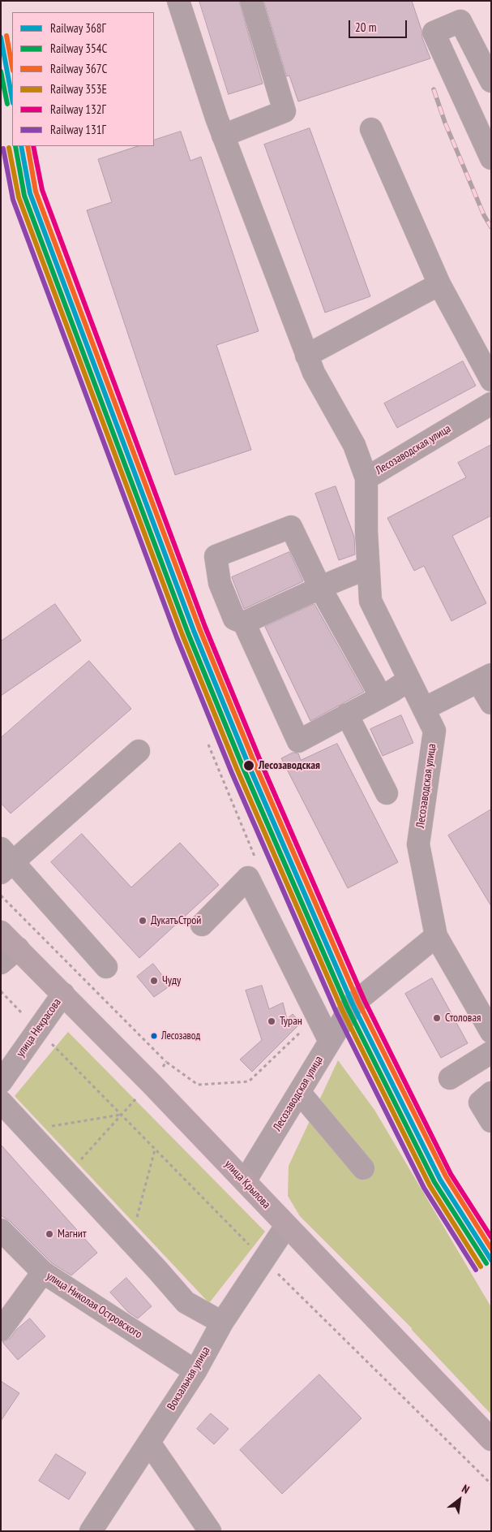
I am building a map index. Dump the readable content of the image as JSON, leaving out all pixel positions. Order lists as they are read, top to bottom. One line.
{"streets":{"main road":["улица Крылова"],"street":["Лесозаводская улица","улица Некрасова","улица Николая Островского","Вокзальная улица"]},"crossings":[["Лесозаводская улица","улица Крылова"],["улица Некрасова","улица Крылова"],["улица Крылова","Вокзальная улица"],["улица Николая Островского","Вокзальная улица"]],"places":["Лесозаводская","ДукатъСтрой","Чуду","Столовая","Туран","Лесозавод","Магнит"],"lines":["rail line 367С","rail line 368Г","rail line 354С","rail line 132Г","rail line 353Е","rail line 131Г"],"legend":["Railway 368Г","Railway 354С","Railway 367С","Railway 353Е","Railway 132Г","Railway 131Г"],"scale_bar":"20 m","north":"top right"}
